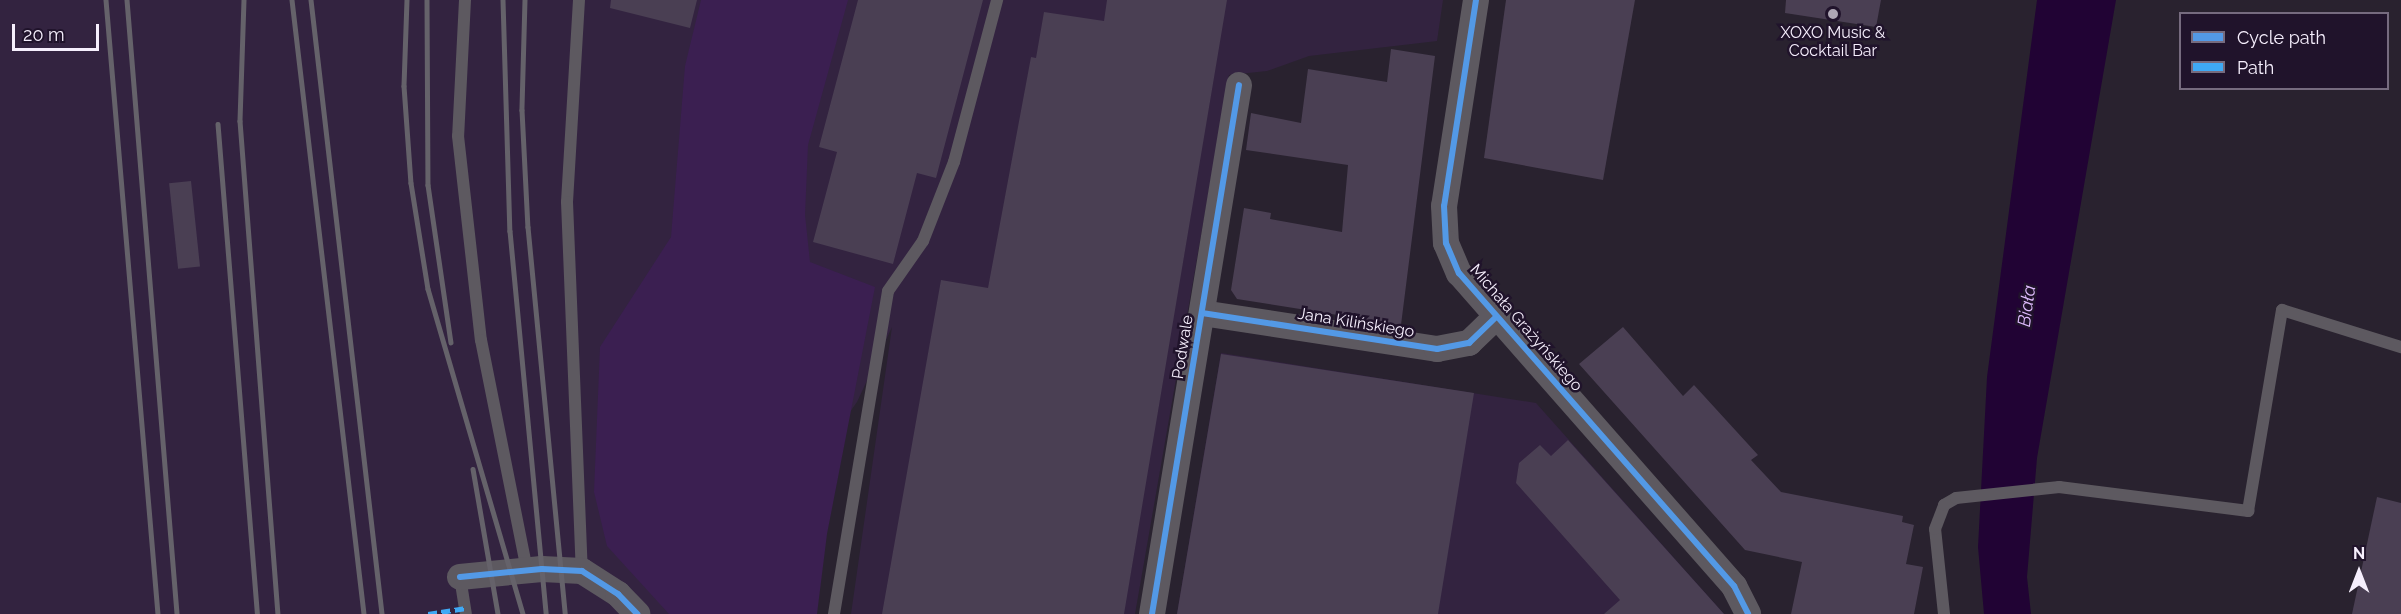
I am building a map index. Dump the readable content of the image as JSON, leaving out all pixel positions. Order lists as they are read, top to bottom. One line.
{"streets":{"street":["Jana Kilińskiego","Michała Grażyńskiego","Podwale"]},"crossings":[["Jana Kilińskiego","Michała Grażyńskiego"],["Jana Kilińskiego","Podwale"]],"water":["Biała"],"places":["XOXO Music & Cocktail Bar"],"legend":["Cycle path","Path"],"scale_bar":"20 m","north":"top"}
